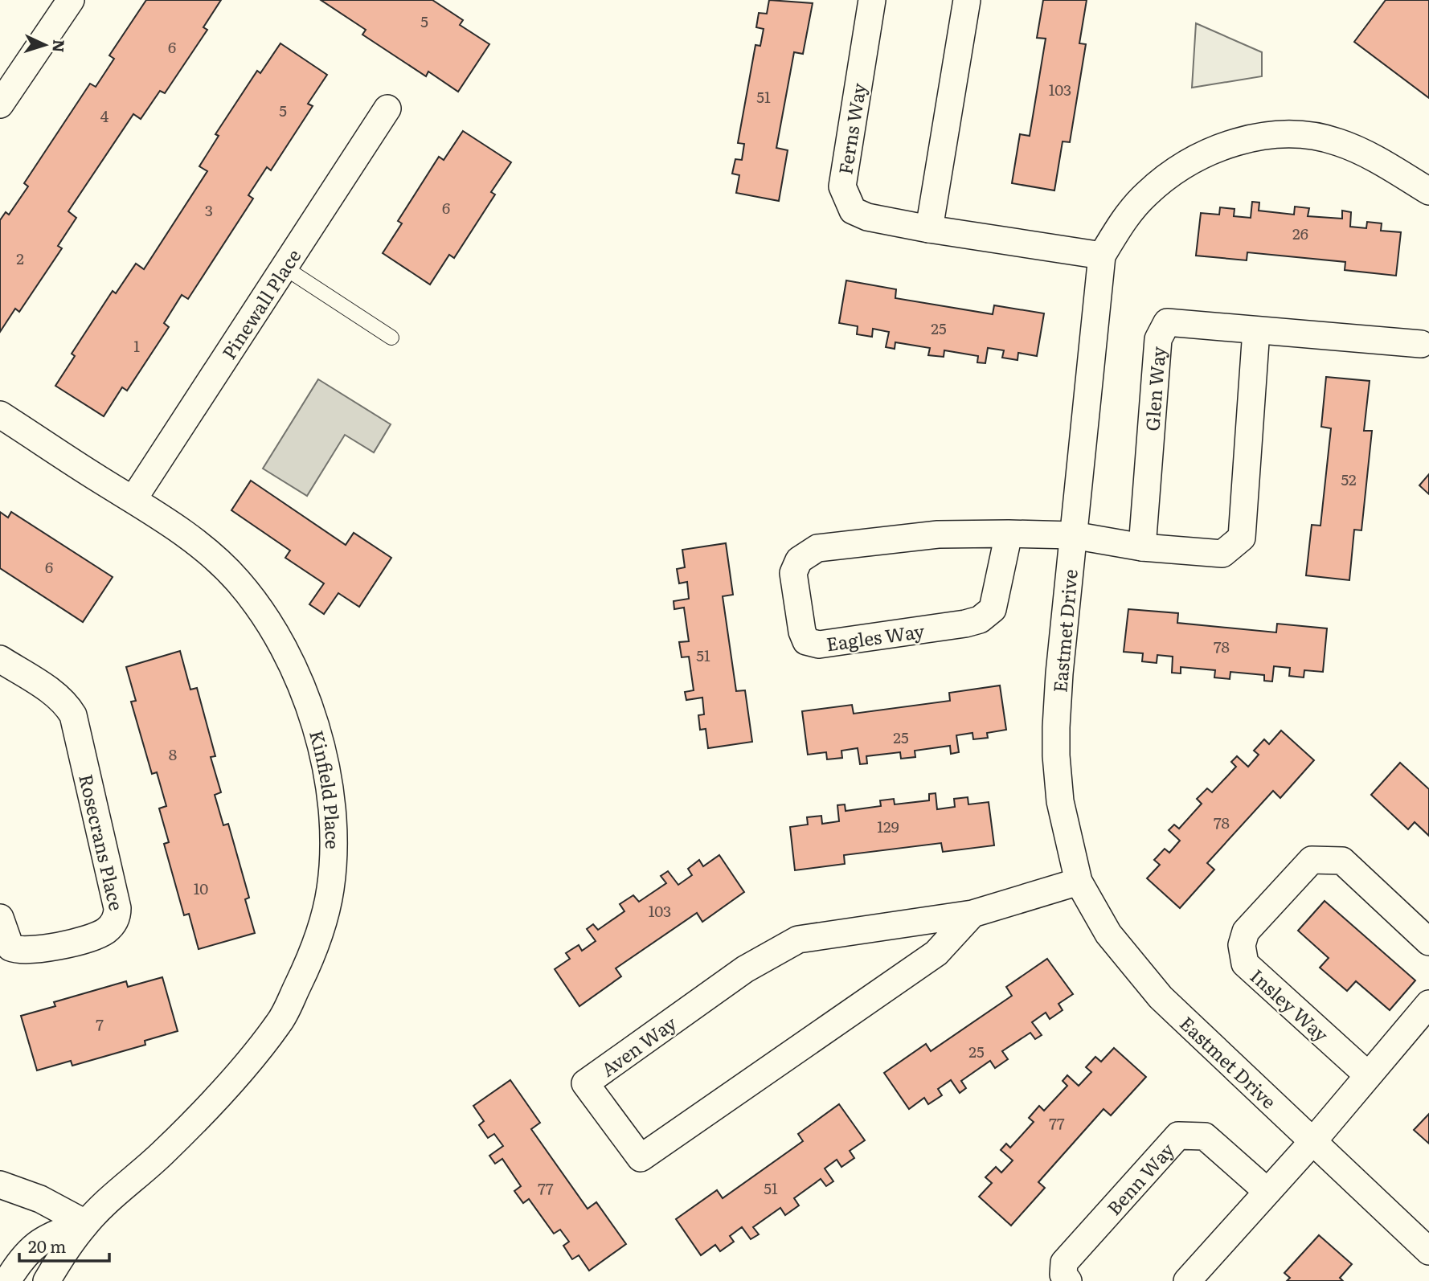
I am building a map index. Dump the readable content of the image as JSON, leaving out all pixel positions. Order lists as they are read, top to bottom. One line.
{"streets":{"street":["Ferns Way","Pinewall Place","Glen Way","Eastmet Drive","Eagles Way","Kinfield Place","Rosecrans Place","Insley Way","Aven Way","Benn Way"]},"crossings":[["Ferns Way","Eastmet Drive"],["Pinewall Place","Kinfield Place"],["Eastmet Drive","Eagles Way"],["Eastmet Drive","Aven Way"]],"house_numbers":["5","6","103","51","5","4","6","3","26","2","25","1","52","6","78","51","25","8","78","129","10","103","7","25","77","77","51"],"scale_bar":"20 m","north":"right"}
